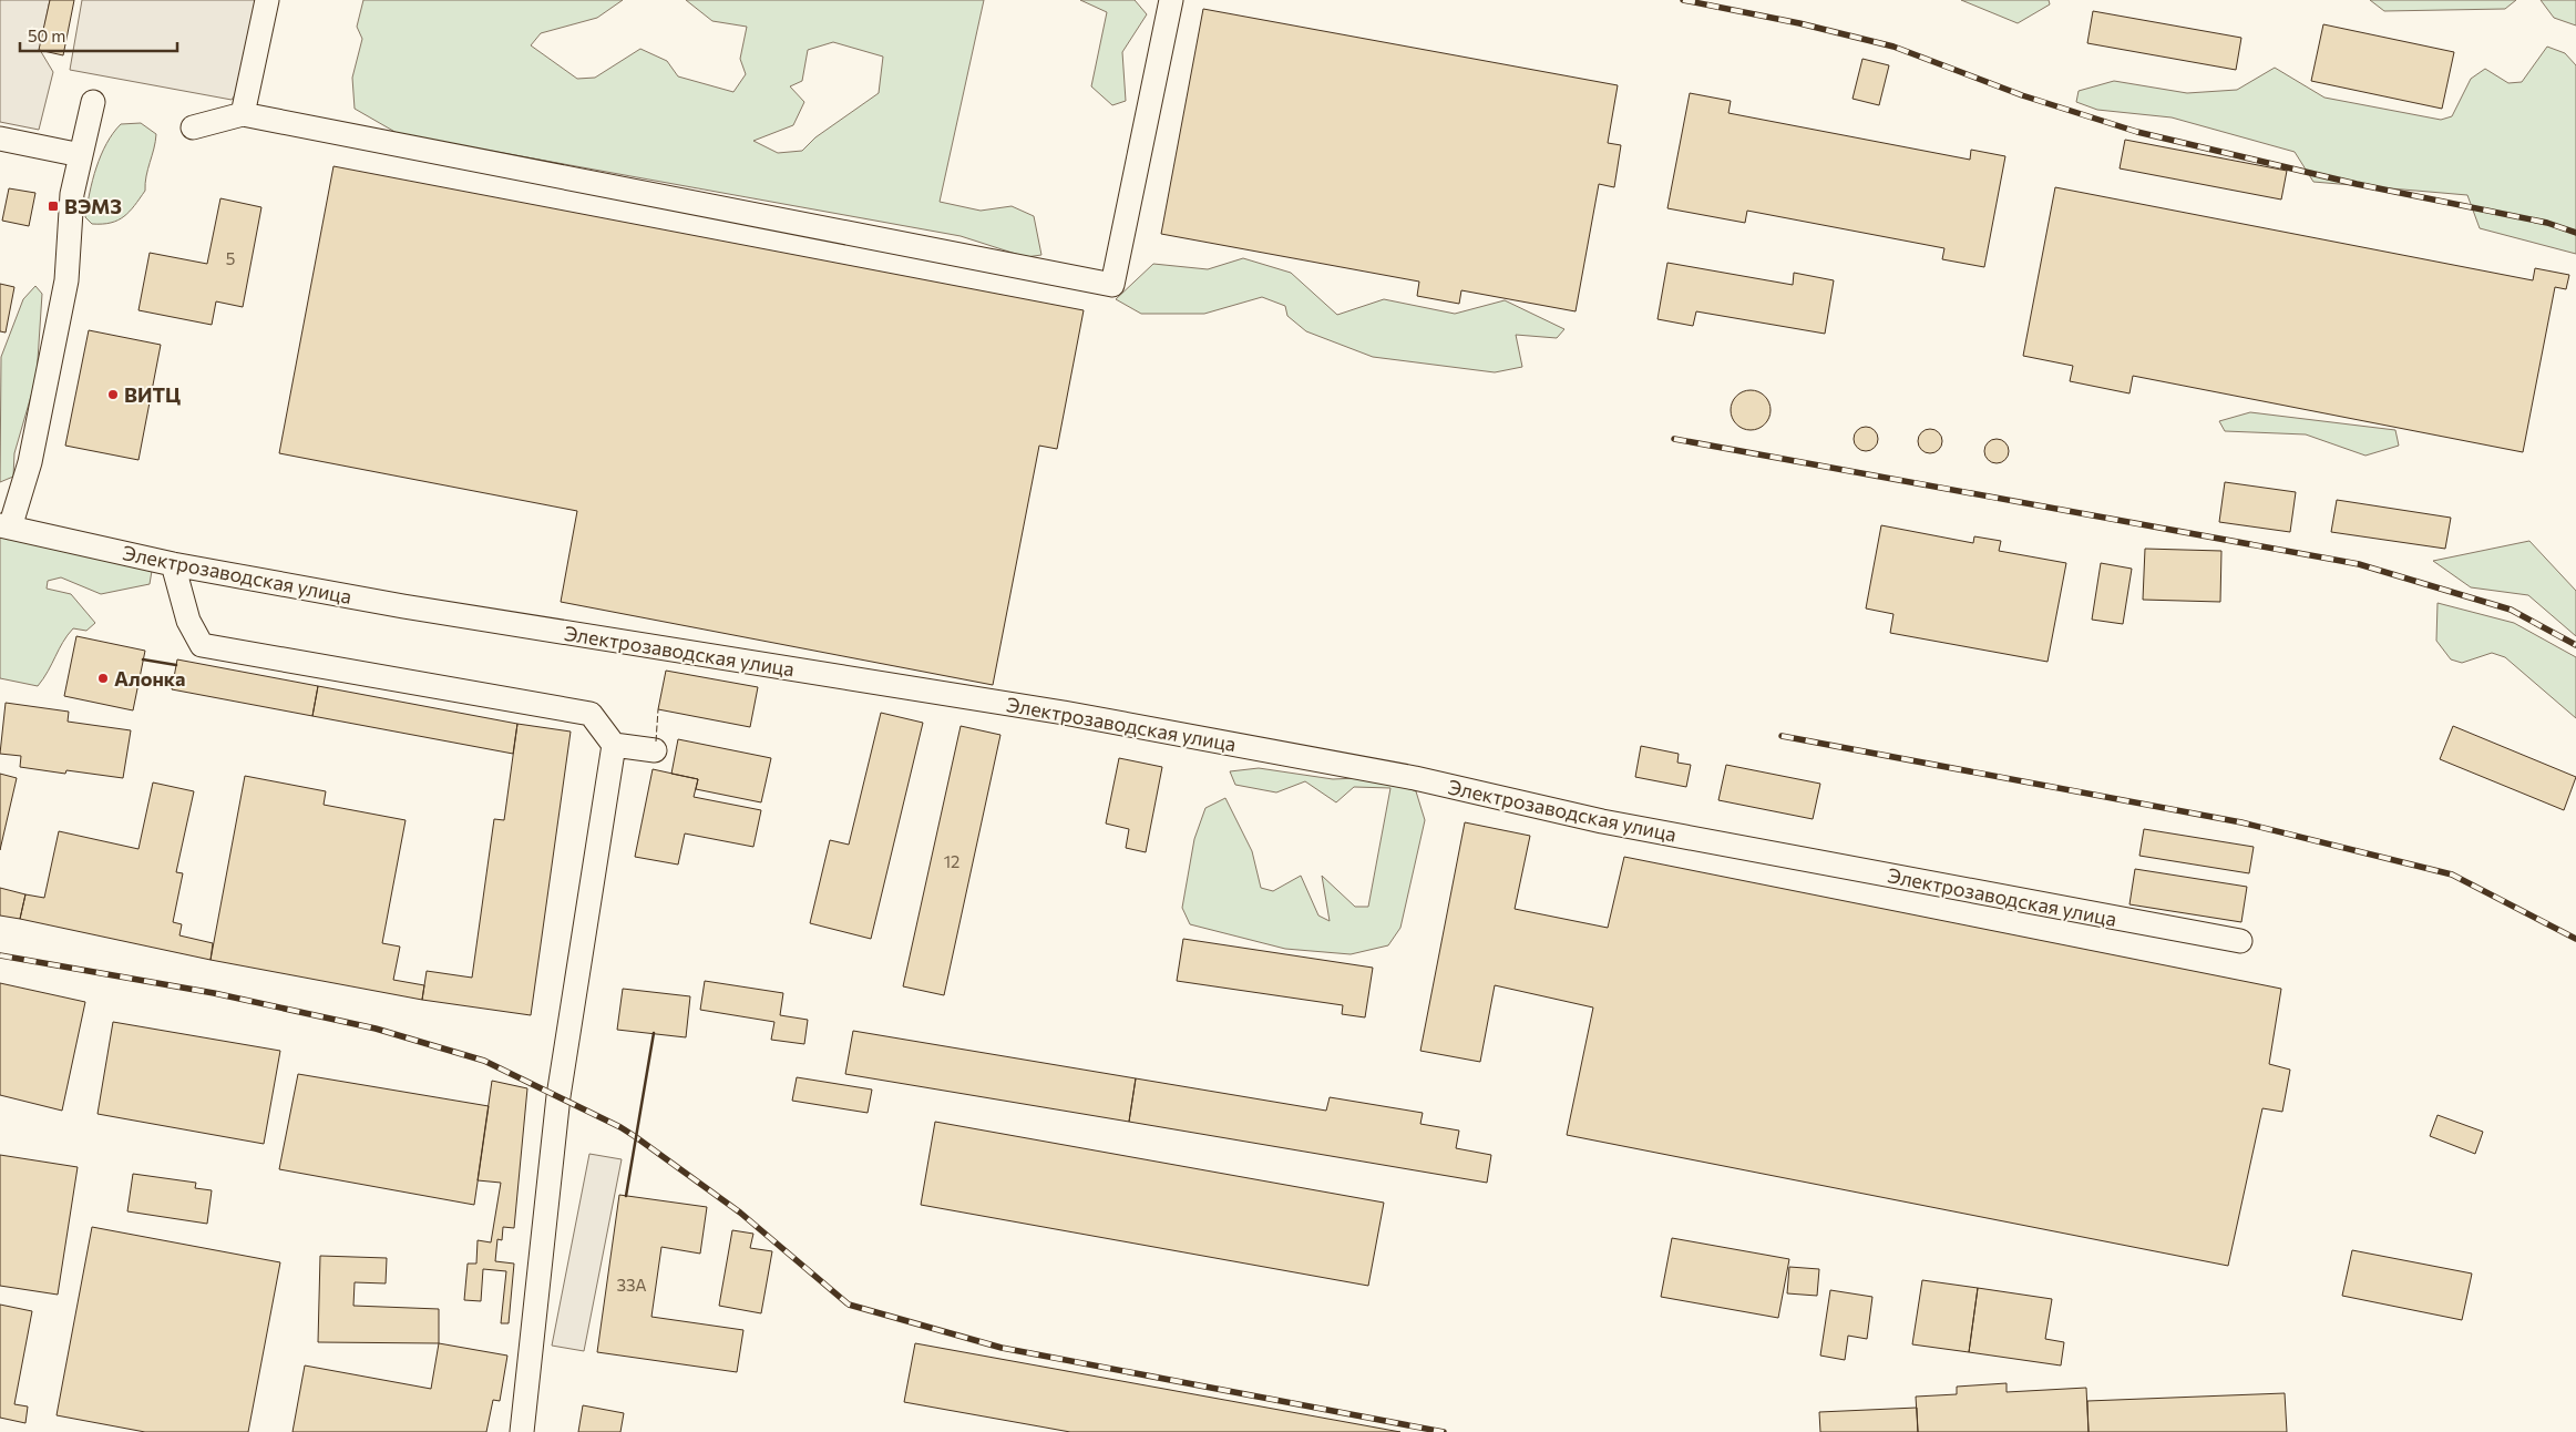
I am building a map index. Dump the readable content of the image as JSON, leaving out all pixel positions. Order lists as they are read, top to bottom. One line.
{"streets":{"street":["Электрозаводская улица"]},"places":{"transit":["ВЭМЗ"],"other":["ВИТЦ","Алонка"]},"house_numbers":["5","12","33А"],"scale_bar":"50 m"}
